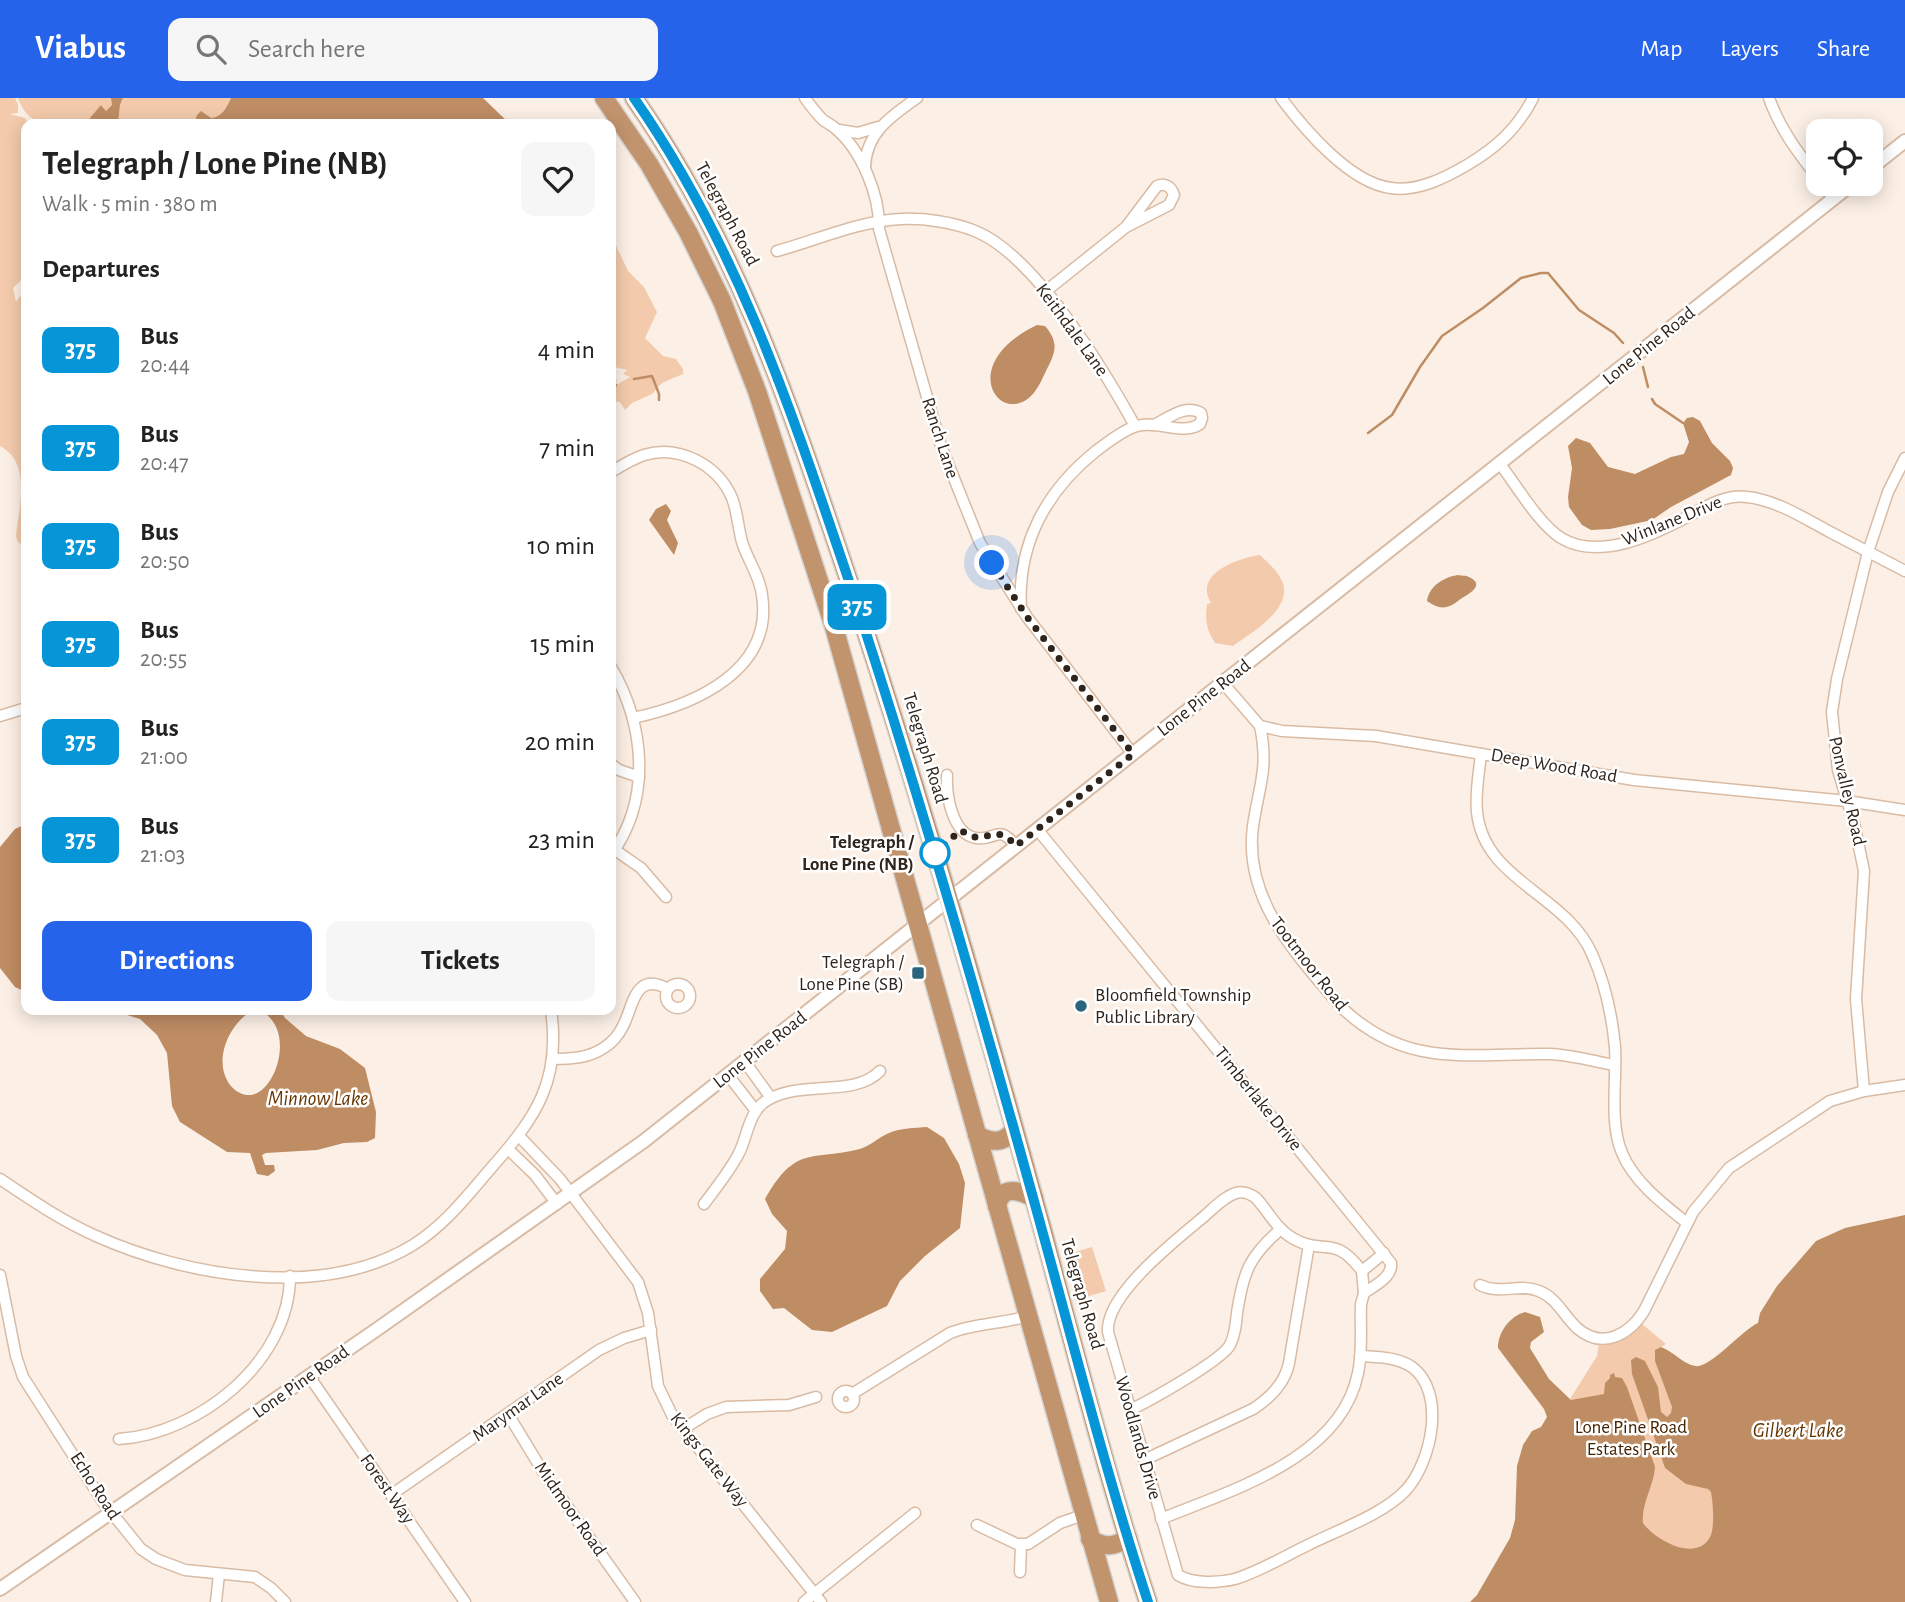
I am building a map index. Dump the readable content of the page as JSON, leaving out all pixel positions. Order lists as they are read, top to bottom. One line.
{"streets":{"highway":["Telegraph Road"],"street":["Keithdale Lane","Lone Pine Road","Ranch Lane","Winlane Drive","Deep Wood Road","Ponvalley Road","Tootmoor Road","Timberlake Drive","Marymar Lane","Woodlands Drive","Kings Gate Way","Echo Road","Forest Way","Midmoor Road"]},"crossings":[["Telegraph Road","Lone Pine Road"],["Keithdale Lane","Ranch Lane"],["Lone Pine Road","Ranch Lane"],["Lone Pine Road","Winlane Drive"],["Lone Pine Road","Timberlake Drive"],["Lone Pine Road","Kings Gate Way"],["Lone Pine Road","Echo Road"],["Lone Pine Road","Forest Way"],["Winlane Drive","Ponvalley Road"],["Deep Wood Road","Ponvalley Road"],["Deep Wood Road","Tootmoor Road"],["Marymar Lane","Kings Gate Way"],["Marymar Lane","Forest Way"],["Marymar Lane","Midmoor Road"]],"water":["Minnow Lake","Gilbert Lake"],"parks":["Lone Pine Road Estates Park"],"places":{"other":["Telegraph / Lone Pine (NB)","Bloomfield Township Public Library"],"transit":["Telegraph / Lone Pine (SB)"]},"lines":["bus line 375"],"page":{"header":"Viabus","search":"Search here","nav":["Map","Layers","Share"],"on_map":"375","heading":[["Telegraph / Lone Pine (NB)","Walk · 5 min · 380 m"],"Departures"],"list":[{"mark":"375","name":"Bus","note":"20:44","value":"4 min"},{"mark":"375","name":"Bus","note":"20:47","value":"7 min"},{"mark":"375","name":"Bus","note":"20:50","value":"10 min"},{"mark":"375","name":"Bus","note":"20:55","value":"15 min"},{"mark":"375","name":"Bus","note":"21:00","value":"20 min"},{"mark":"375","name":"Bus","note":"21:03","value":"23 min"}],"buttons":["Directions","Tickets"]}}
